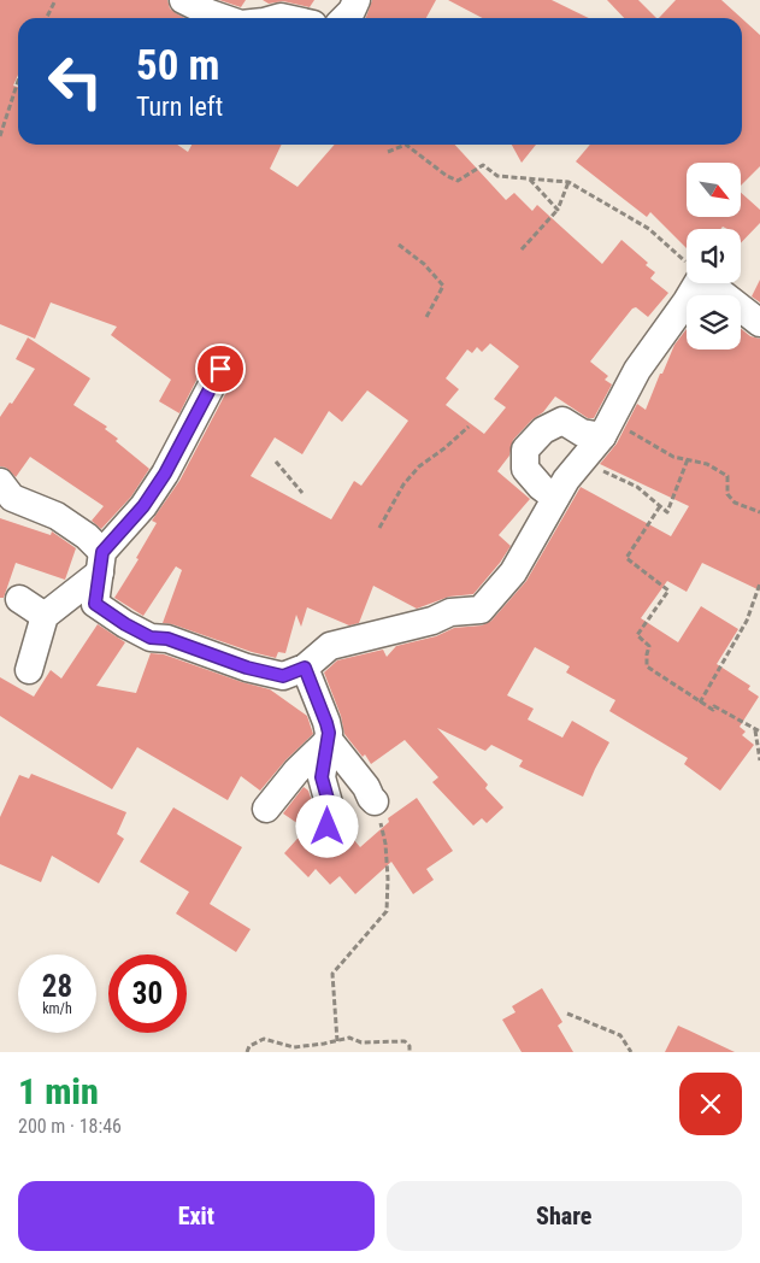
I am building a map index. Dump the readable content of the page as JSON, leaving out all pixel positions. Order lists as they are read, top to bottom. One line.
{"north":"bottom right","page":{"turn":["50 m","Turn left"],"speed":"28 km/h","limit":"30","heading":["1 min","200 m · 18:46"],"buttons":["Exit","Share"]}}
